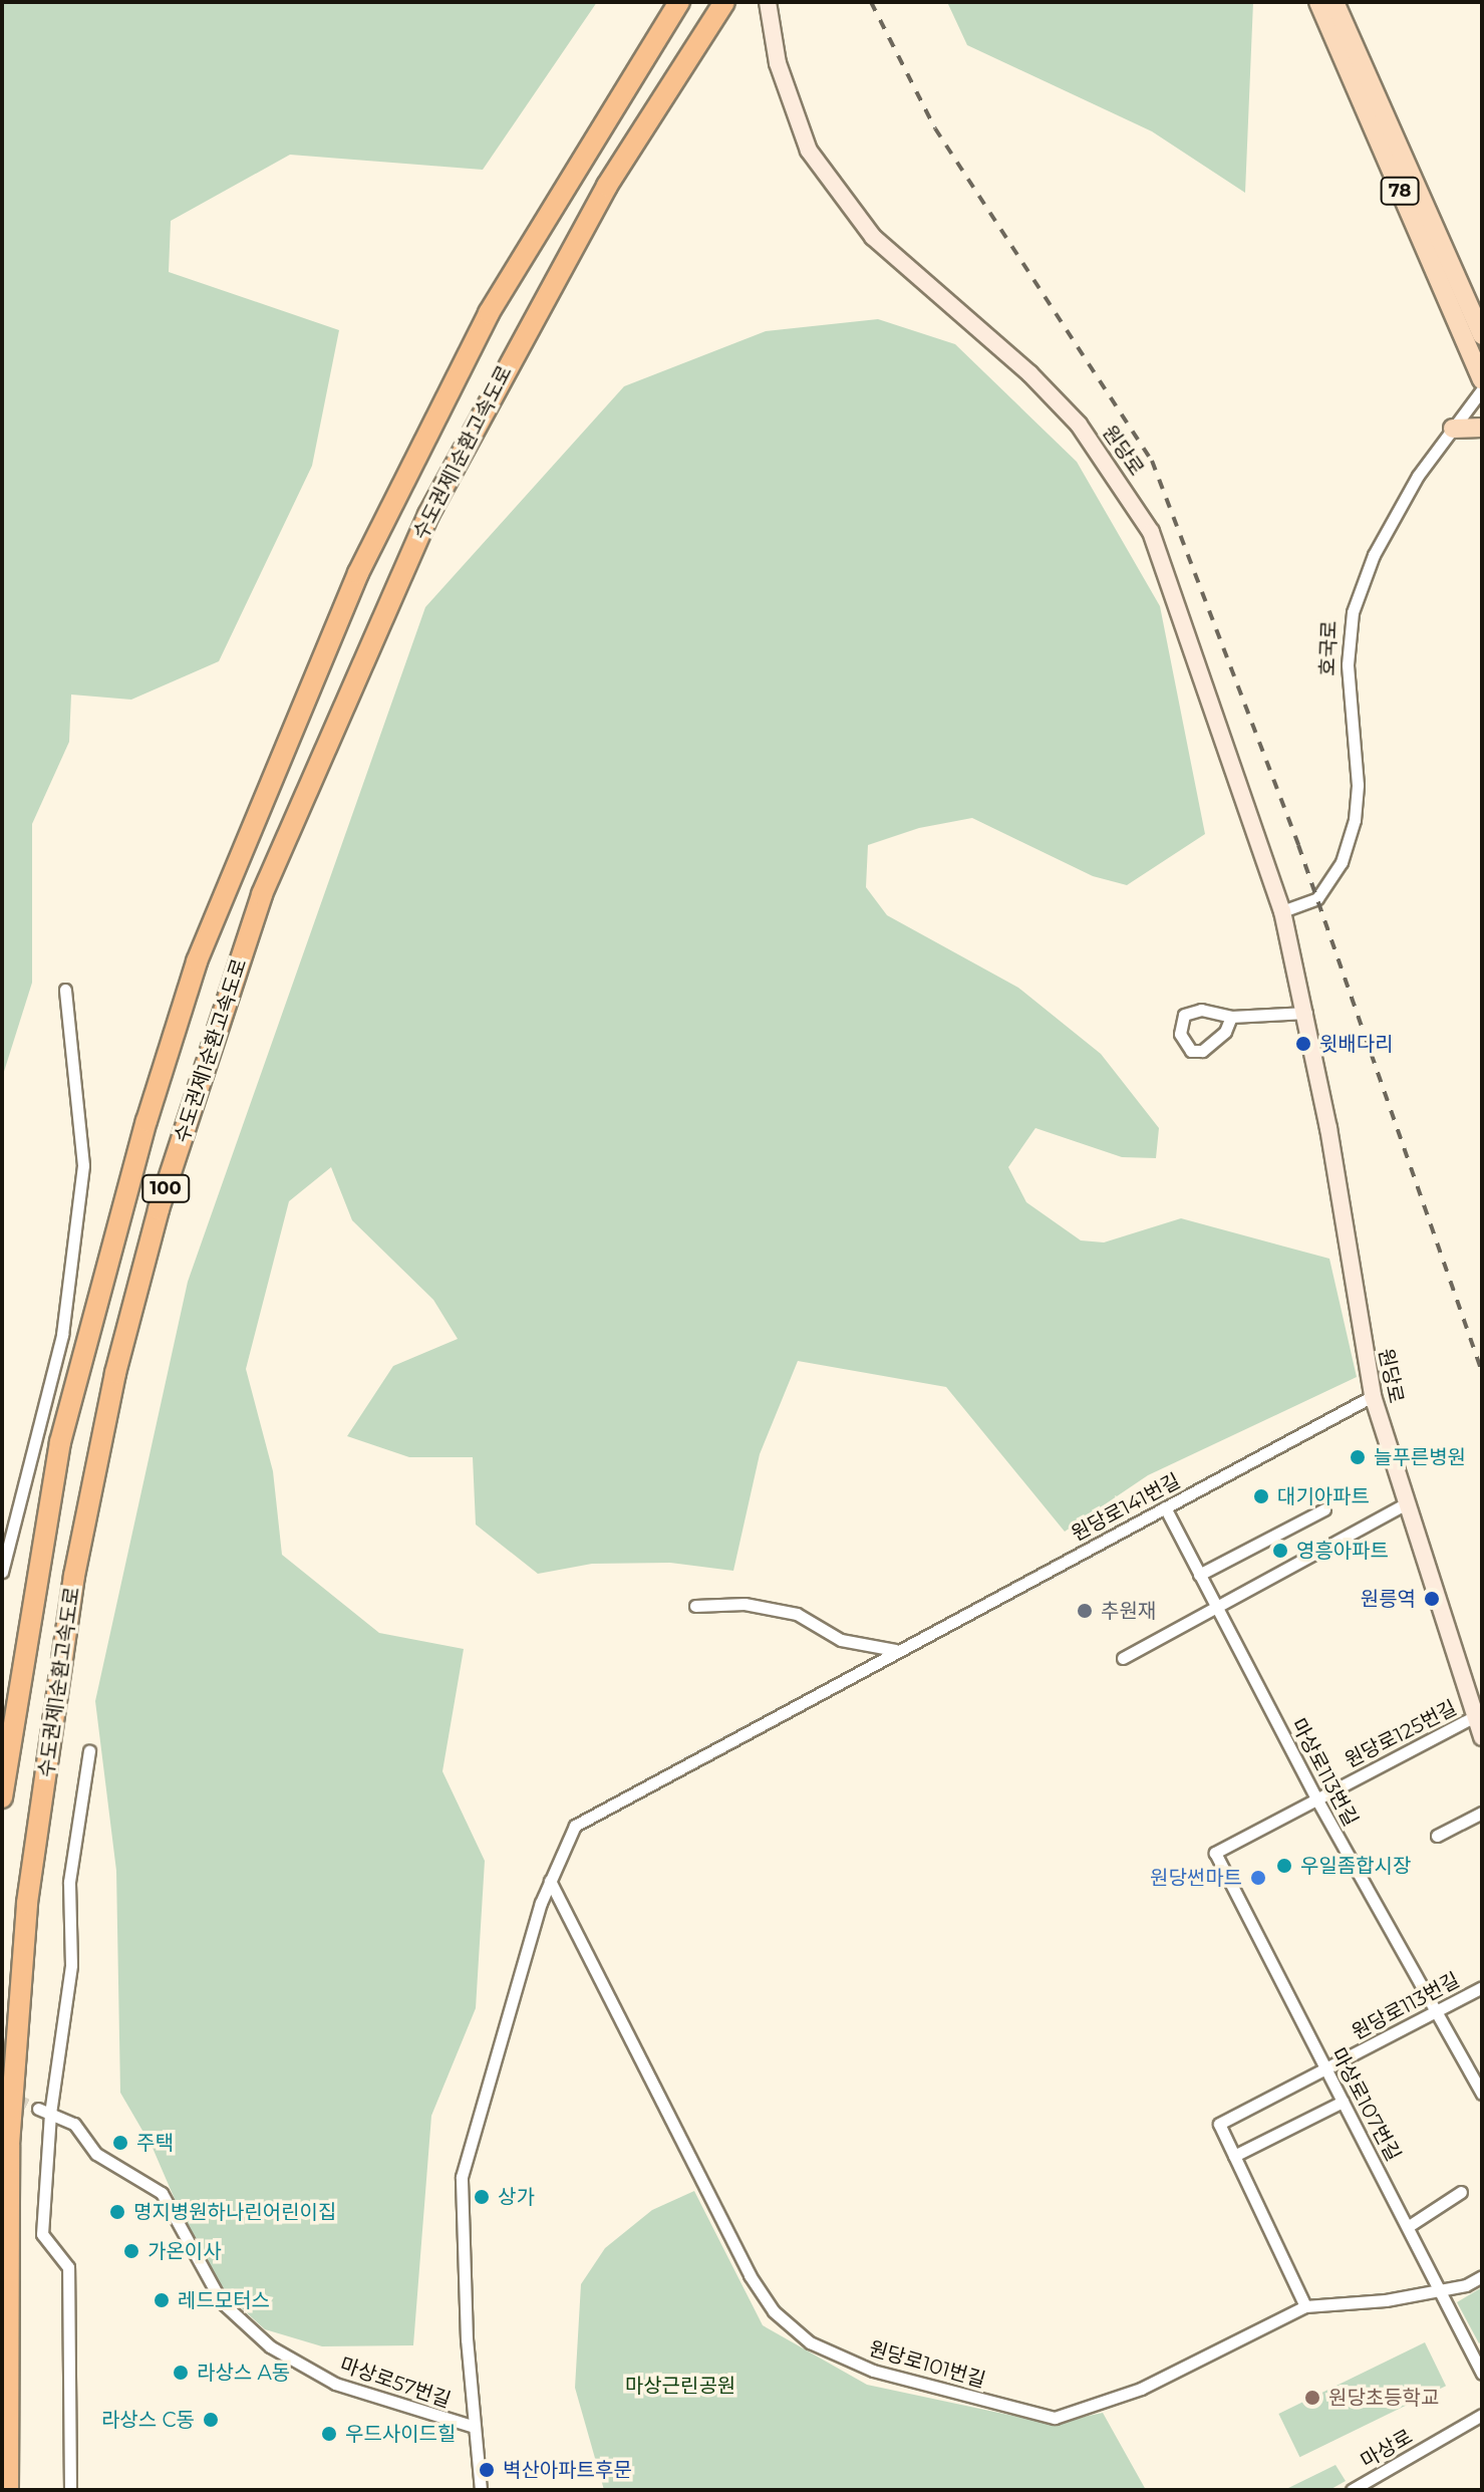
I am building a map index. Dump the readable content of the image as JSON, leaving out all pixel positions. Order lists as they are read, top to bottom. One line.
{"streets":{"highway":["수도권제1순환고속도로","100"],"main road":["78","원당로"],"street":["호국로","원당로141번길","원당로125번길","마상로113번길","원당로113번길","마상로107번길","원당로101번길","마상로57번길","마상로"]},"crossings":[["원당로","호국로"],["원당로","원당로141번길"],["원당로","원당로125번길"],["원당로141번길","마상로113번길"],["원당로141번길","원당로101번길"],["원당로141번길","마상로57번길"],["원당로125번길","마상로113번길"],["원당로125번길","마상로107번길"],["마상로113번길","원당로113번길"],["원당로113번길","마상로107번길"],["마상로107번길","원당로101번길"],["원당로101번길","마상로57번길"]],"parks":["마상근린공원"],"places":["윗배다리","늘푸른병원","대기아파트","영흥아파트","원릉역","추원재","우일좀합시장","원당썬마트","주택","상가","명지병원하나린어린이집","가온이사","레드모터스","라상스 A동","원당초등학교","라상스 C동","우드사이드힐","벽산아파트후문"]}
